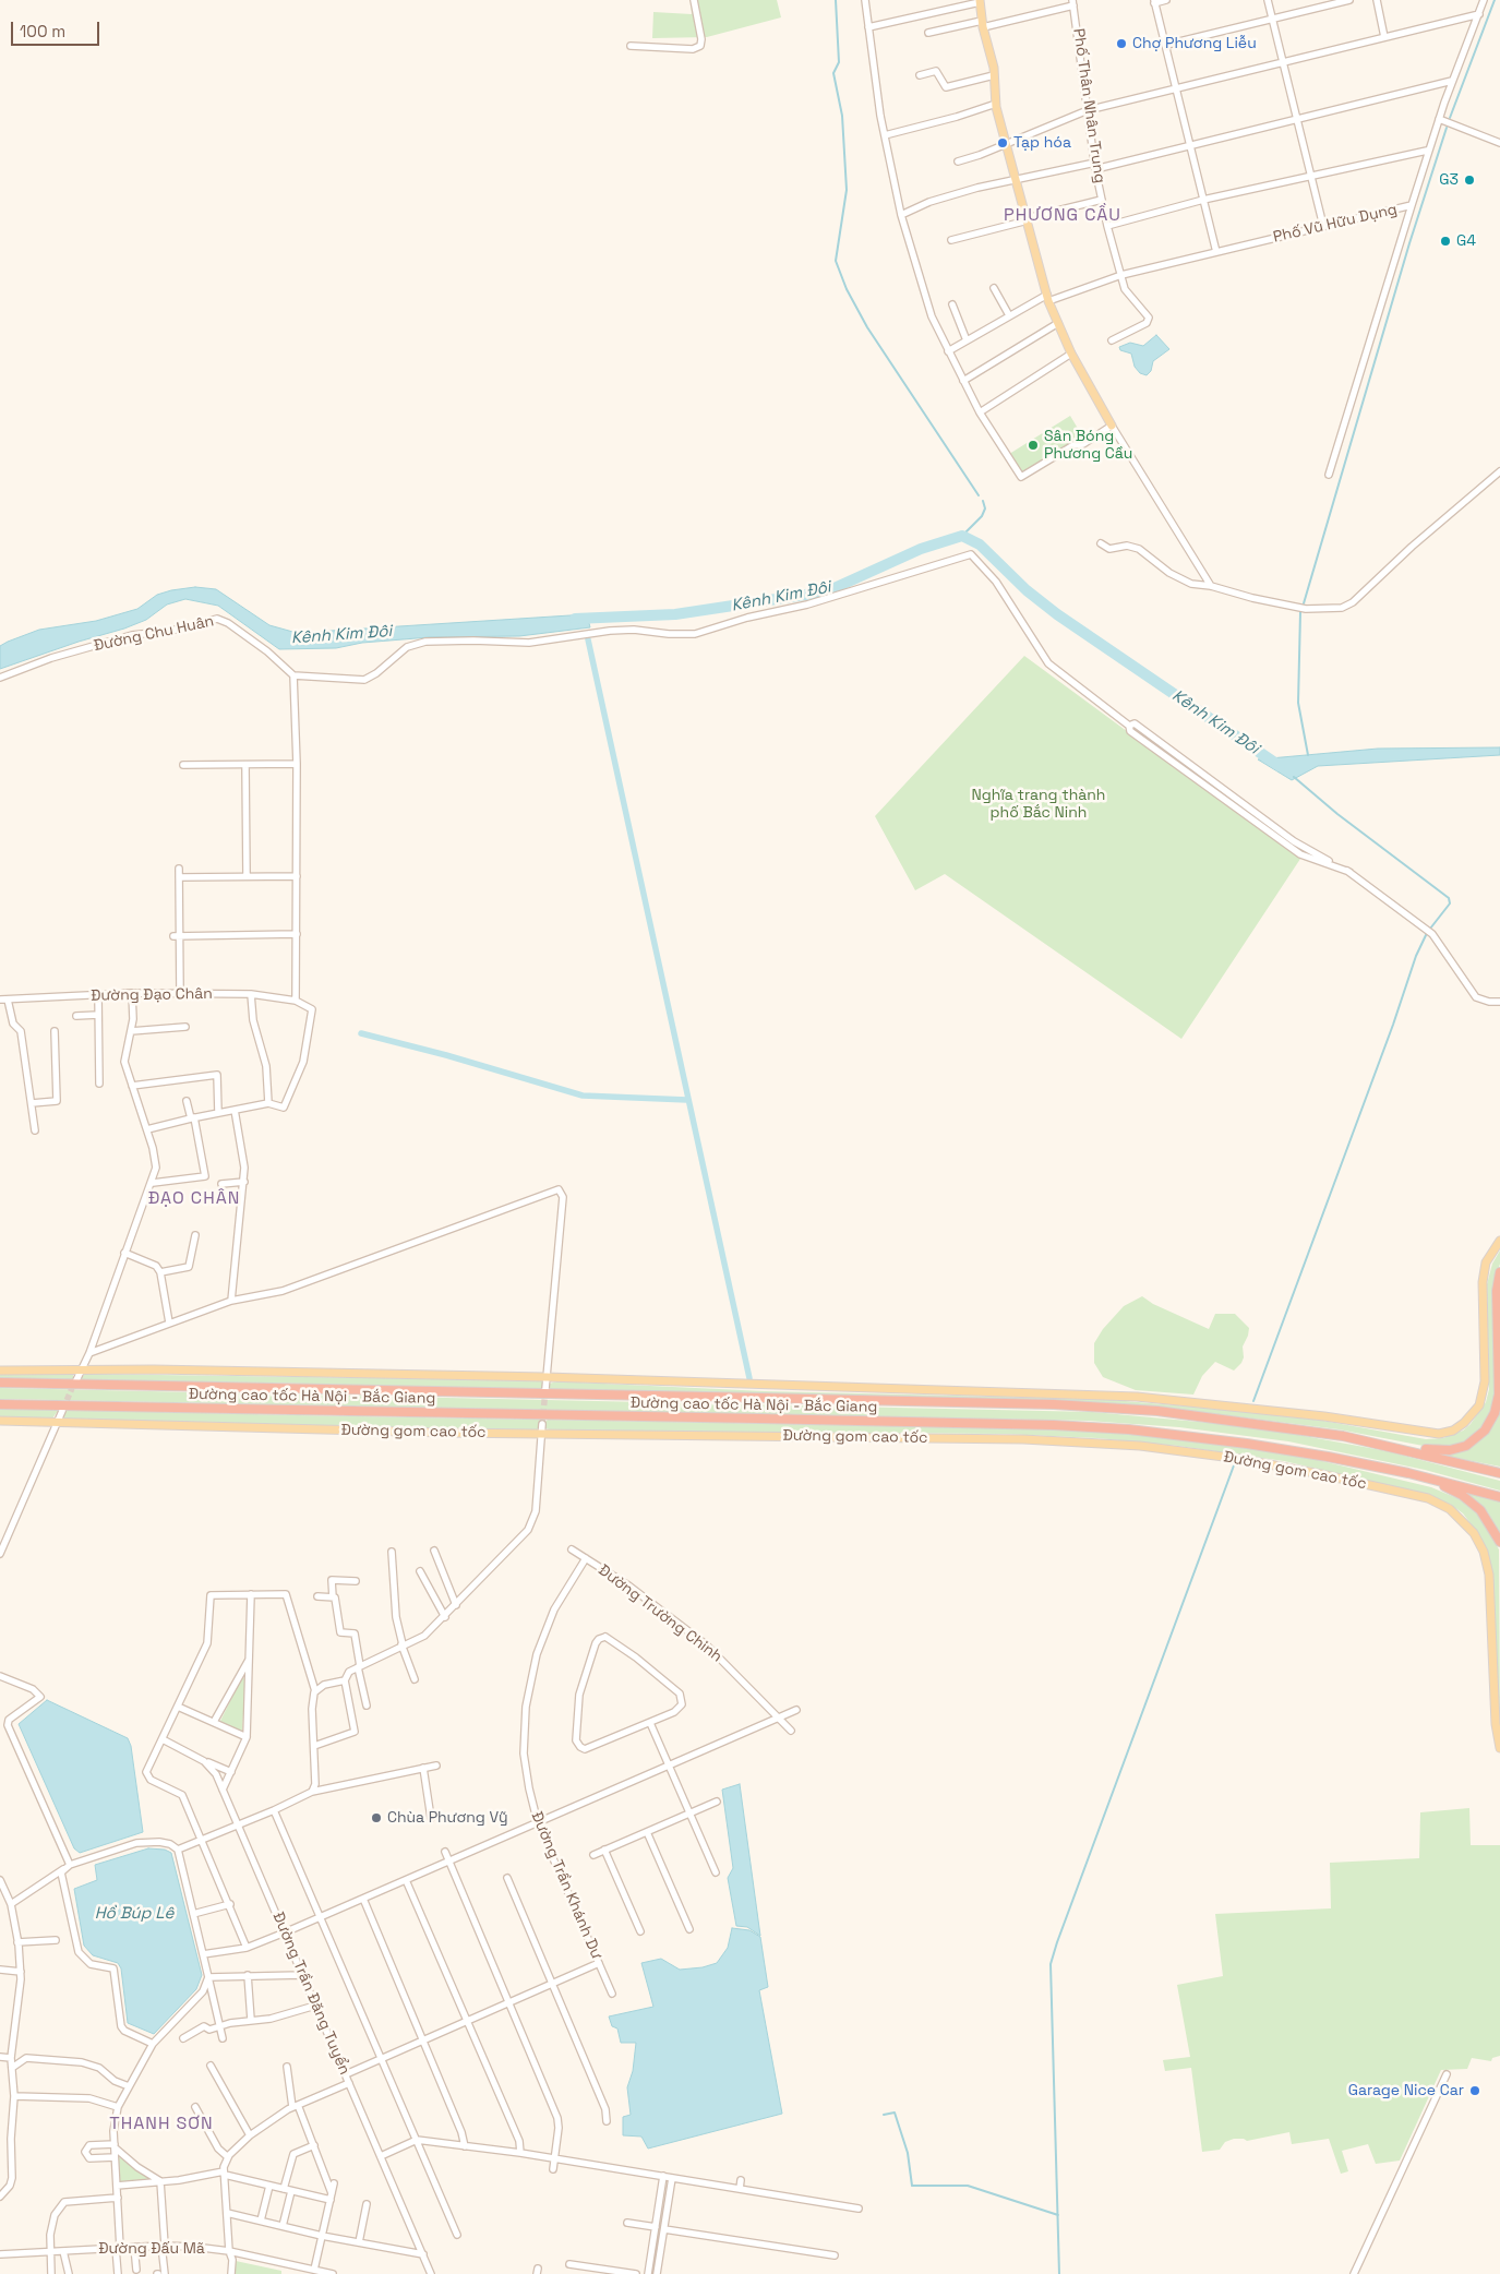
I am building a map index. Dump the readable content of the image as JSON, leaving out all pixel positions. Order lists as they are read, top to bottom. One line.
{"streets":{"highway":["Đường cao tốc Hà Nội - Bắc Giang"],"main road":["Đường gom cao tốc"],"street":["Phố Thân Nhân Trung","Phố Vũ Hữu Dụng","Đường Chu Huân","Đường Đạo Chân","Đường Trường Chinh","Đường Trần Khánh Dư","Đường Trần Đăng Tuyển","Đường Đấu Mã"]},"crossings":[["Phố Thân Nhân Trung","Phố Vũ Hữu Dụng"],["Đường Trường Chinh","Đường Trần Khánh Dư"]],"districts":["PHƯƠNG CẦU","ĐẠO CHÂN","THANH SƠN"],"water":["Kênh Kim Đôi","Hồ Búp Lê"],"parks":["Nghĩa trang thành phố Bắc Ninh"],"places":["Chợ Phương Liễu","Tạp hóa","G3","G4","Sân Bóng Phương Cầu","Chùa Phương Vỹ","Garage Nice Car"],"scale_bar":"100 m"}
